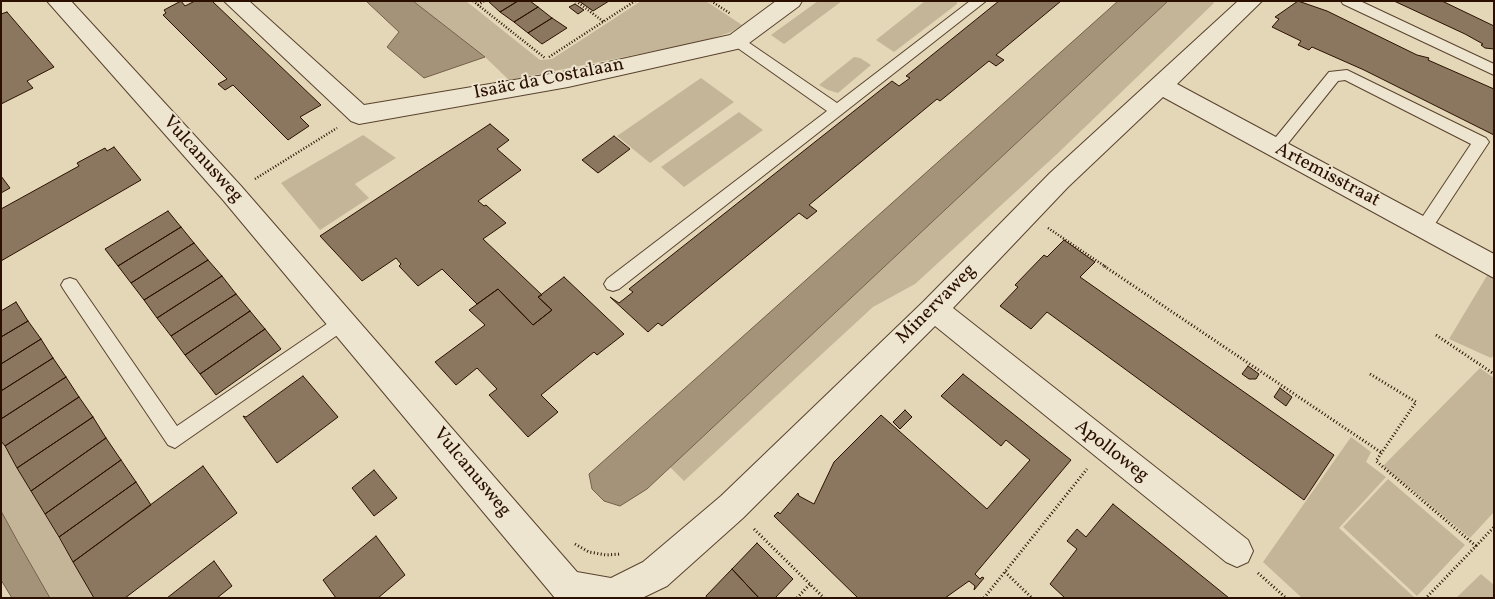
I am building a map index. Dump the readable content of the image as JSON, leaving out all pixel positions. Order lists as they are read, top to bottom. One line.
{"streets":{"street":["Isaäc da Costalaan","Vulcanusweg","Artemisstraat","Minervaweg","Apolloweg"]},"crossings":[["Vulcanusweg","Minervaweg"],["Artemisstraat","Minervaweg"],["Minervaweg","Apolloweg"]]}
